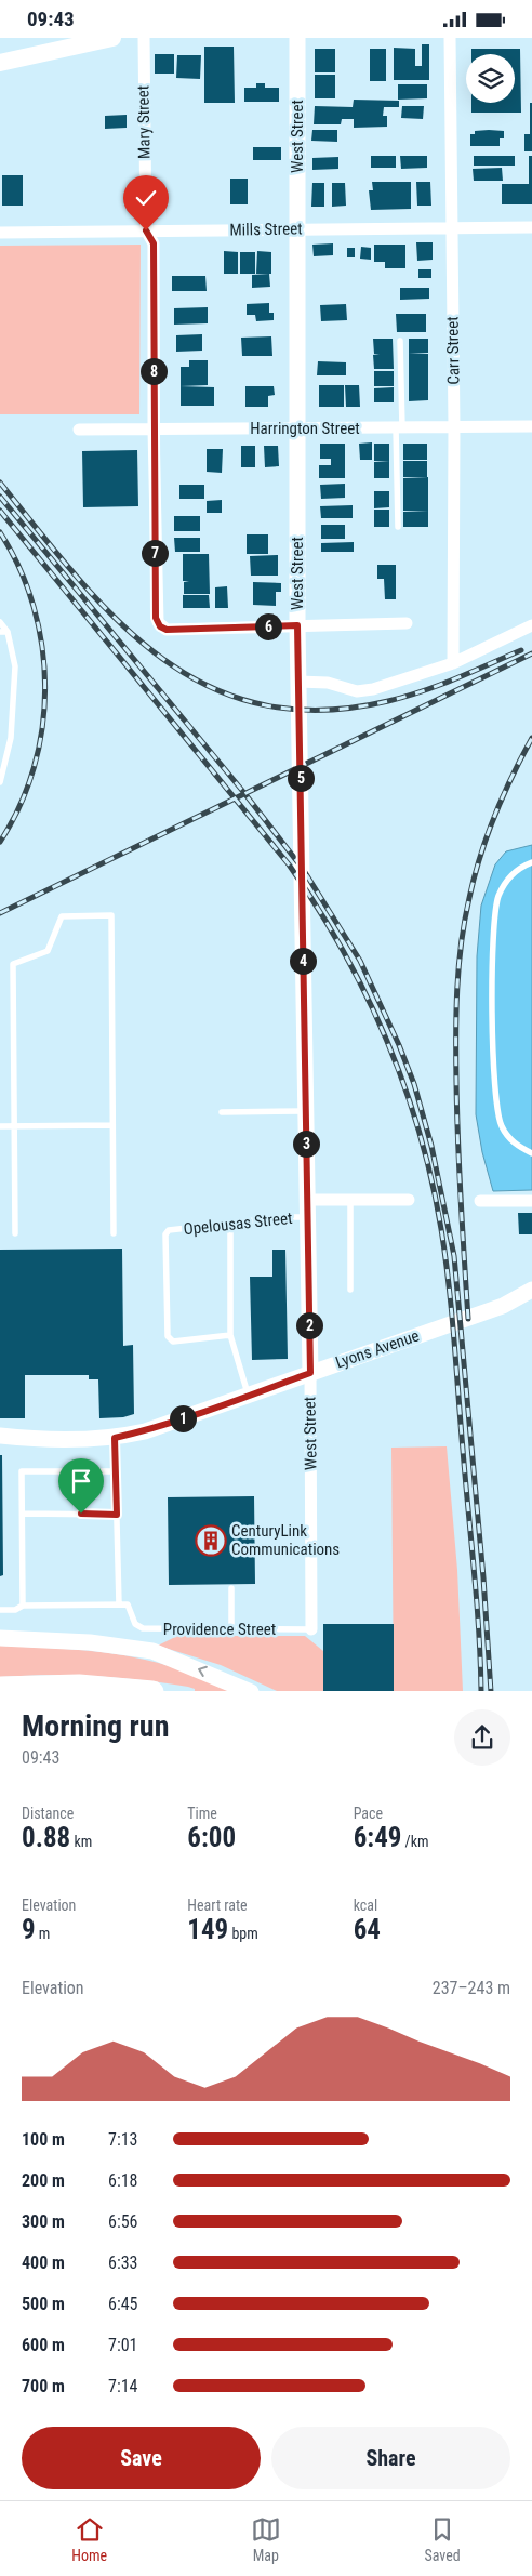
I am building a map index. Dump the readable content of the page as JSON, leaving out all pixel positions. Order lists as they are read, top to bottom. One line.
{"streets":{"street":["Mary Street","West Street","Mills Street","Carr Street","Harrington Street","Opelousas Street","Lyons Avenue"],"lane":["Providence Street"]},"crossings":[["Mary Street","West Street"],["Mary Street","Mills Street"],["Mary Street","Harrington Street"],["West Street","Mills Street"],["West Street","Harrington Street"],["West Street","Opelousas Street"],["West Street","Lyons Avenue"],["West Street","Providence Street"],["Mills Street","Carr Street"],["Carr Street","Harrington Street"]],"places":{"building":["CenturyLink Communications"]},"page":{"status":"09:43","pins":["8","7","6","5","4","3","2","1"],"heading":["Morning run","09:43"],"stats":[["Distance","0.88 km"],["Time","6:00"],["Pace","6:49 /km"],["Elevation","9 m"],["Heart rate","149 bpm"],["kcal","64"]],"chart":["Elevation","237–243 m"],"list":[{"name":"100 m","note":"7:13"},{"name":"200 m","note":"6:18"},{"name":"300 m","note":"6:56"},{"name":"400 m","note":"6:33"},{"name":"500 m","note":"6:45"},{"name":"600 m","note":"7:01"},{"name":"700 m","note":"7:14"}],"buttons":["Save","Share"],"tabs":["Home","Map","Saved"]}}
